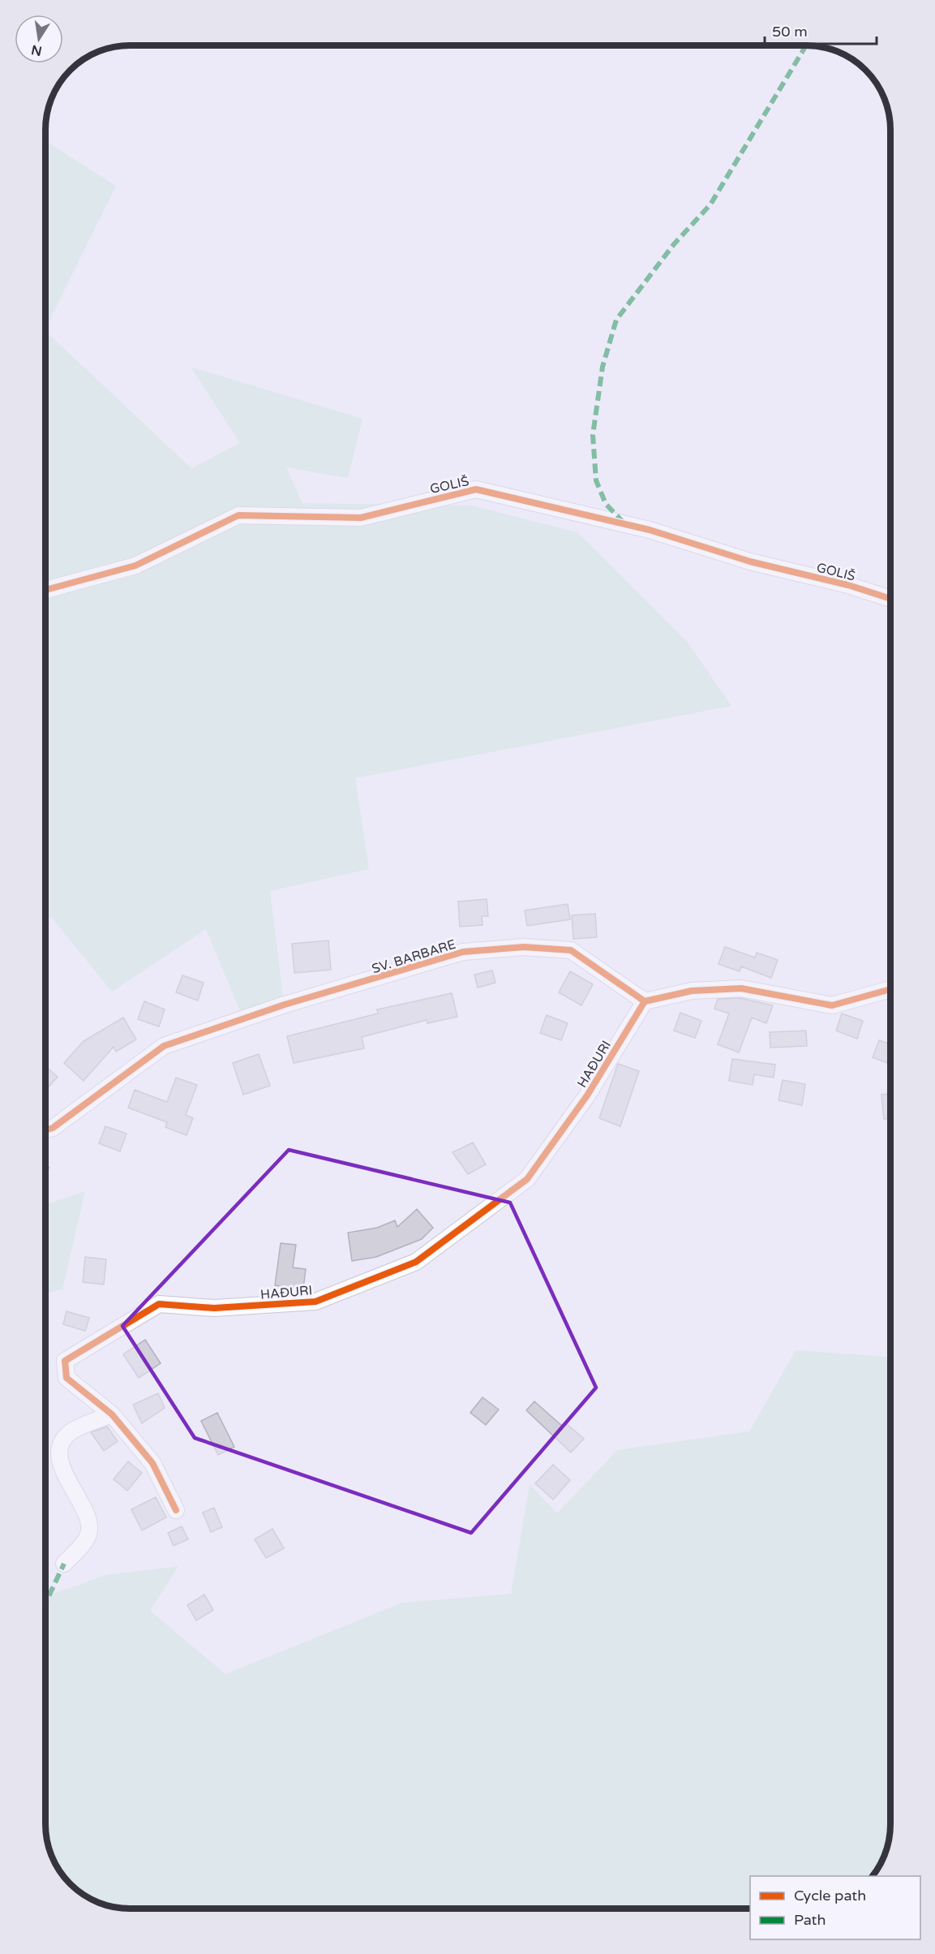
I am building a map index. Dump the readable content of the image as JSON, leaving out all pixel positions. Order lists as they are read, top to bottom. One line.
{"streets":{"street":["GOLIŠ","SV. BARBARE","HAĐURI"]},"crossings":[["SV. BARBARE","HAĐURI"]],"legend":["Cycle path","Path"],"scale_bar":"50 m","north":"bottom"}
